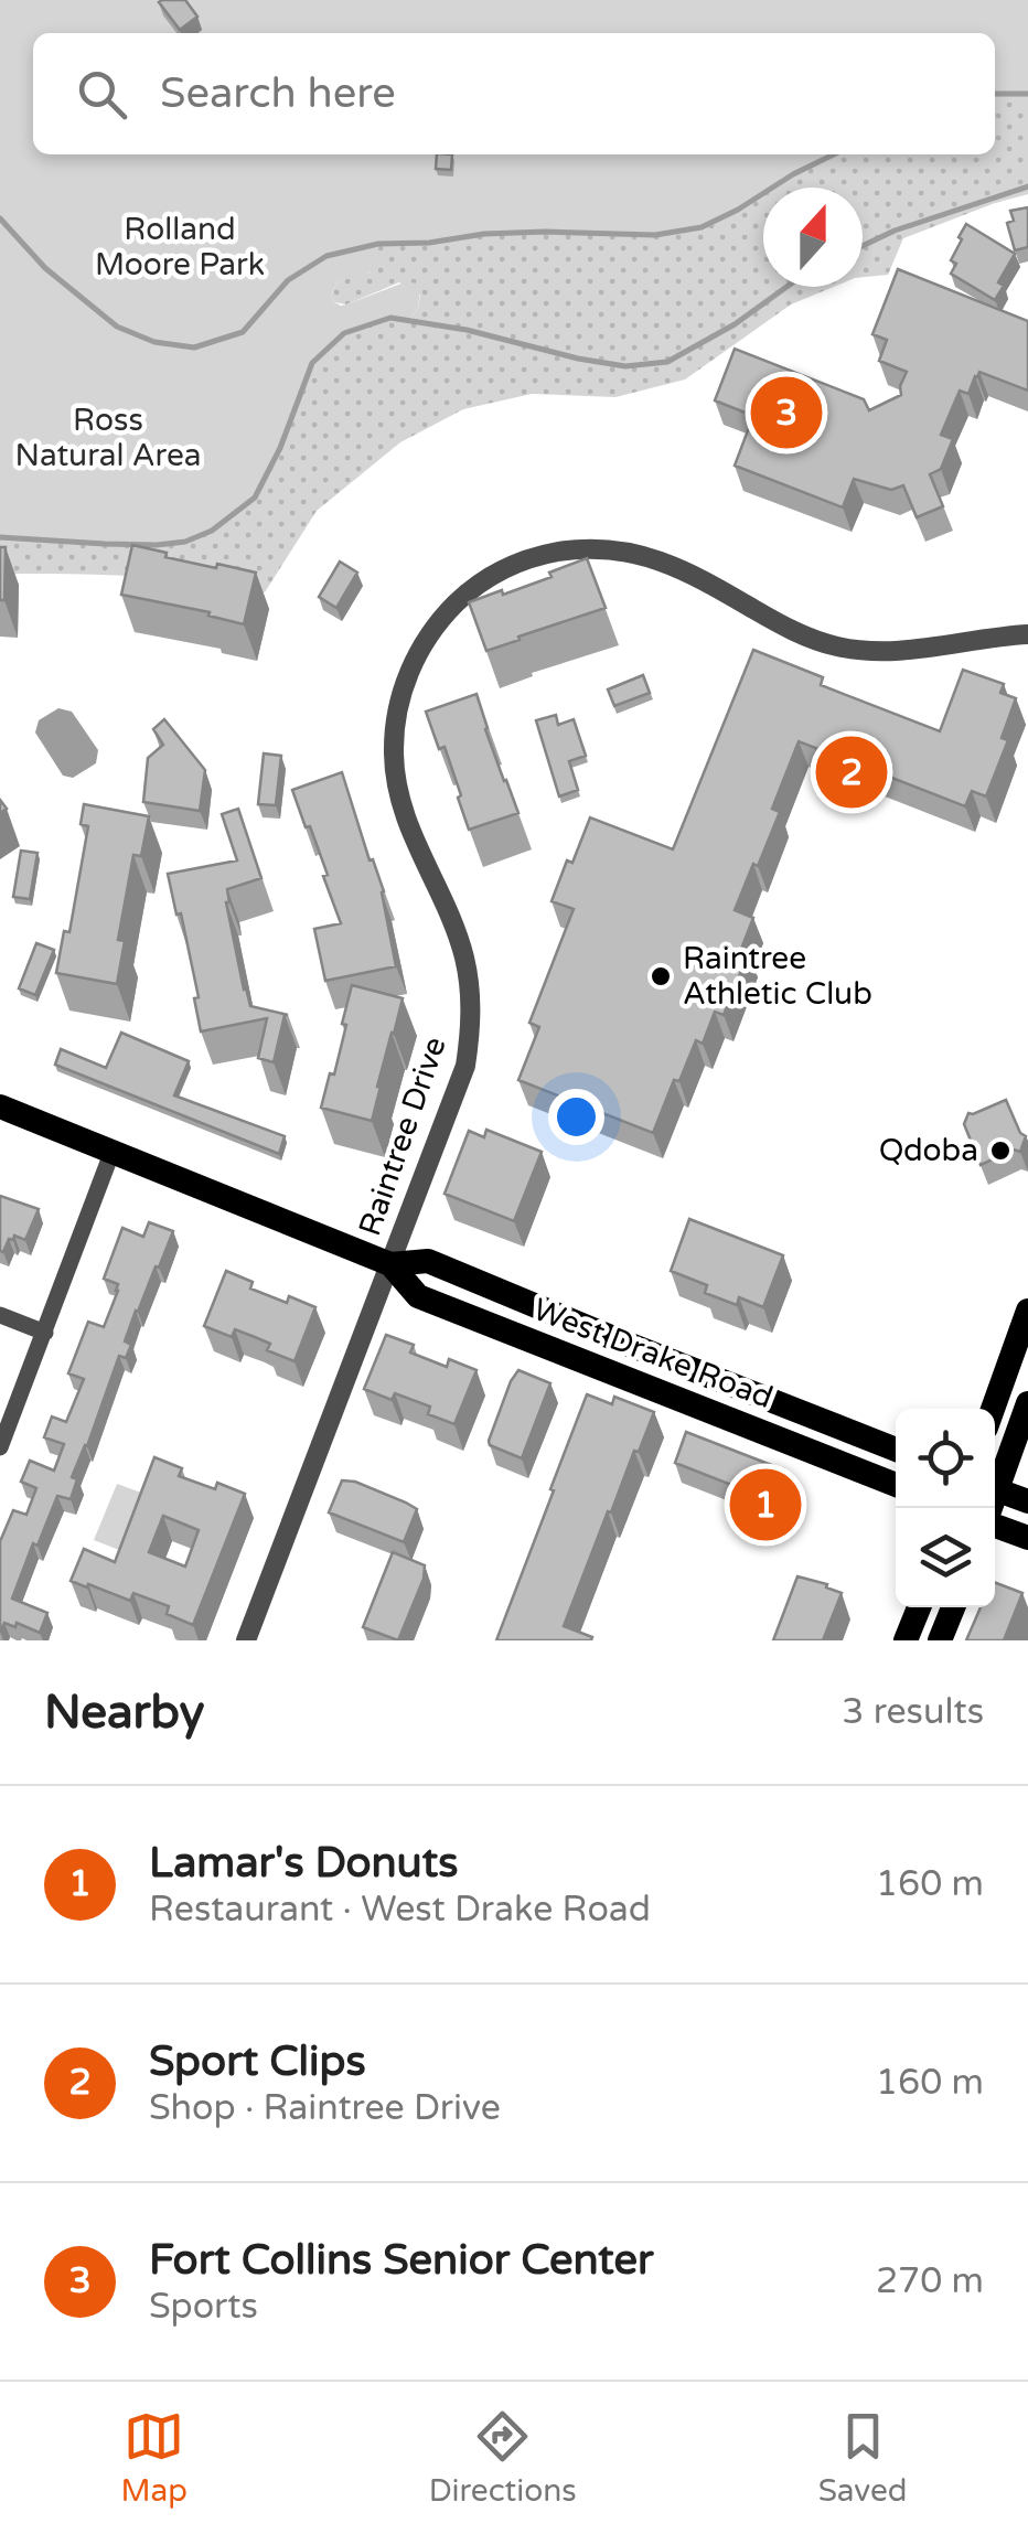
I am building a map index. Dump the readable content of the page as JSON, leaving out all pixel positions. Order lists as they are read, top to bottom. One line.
{"streets":{"main road":["West Drake Road"],"street":["Raintree Drive"]},"crossings":[["Raintree Drive","West Drake Road"]],"parks":["Rolland Moore Park","Ross Natural Area"],"places":["Raintree Athletic Club","Qdoba"],"north":"top","page":{"search":"Search here","pins":["3","2","1"],"heading":["Nearby","3 results"],"list":[{"mark":"1","name":"Lamar's Donuts","note":"Restaurant · West Drake Road","value":"160 m"},{"mark":"2","name":"Sport Clips","note":"Shop · Raintree Drive","value":"160 m"},{"mark":"3","name":"Fort Collins Senior Center","note":"Sports","value":"270 m"}],"nav":["Map","Directions","Saved"]}}
